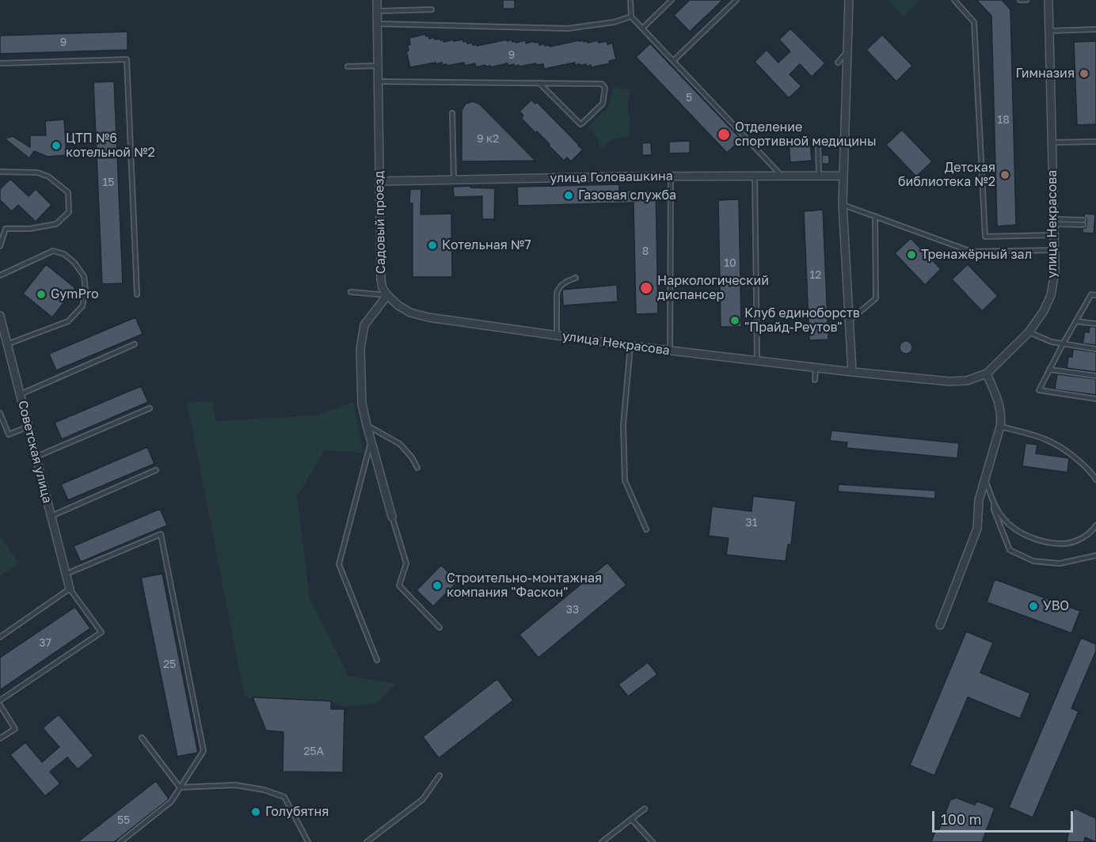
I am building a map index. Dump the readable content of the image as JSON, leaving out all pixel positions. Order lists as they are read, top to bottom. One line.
{"streets":{"street":["улица Головашкина","Садовый проезд","улица Некрасова","Советская улица"]},"crossings":[["улица Головашкина","Садовый проезд"],["Садовый проезд","улица Некрасова"]],"places":["Гимназия","Отделение спортивной медицины","ЦТП №6 котельной №2","Детская библиотека №2","Газовая служба","Котельная №7","Тренажёрный зал","Наркологический диспансер","GymPro","Клуб единоборств \"Прайд-Реутов\"","Строительно-монтажная компания \"Фаскон\"","УВО","Голубятня"],"house_numbers":["9","9","5","18","9 к2","15","8","10","12","31","33","37","25","25А","55"],"scale_bar":"100 m"}
